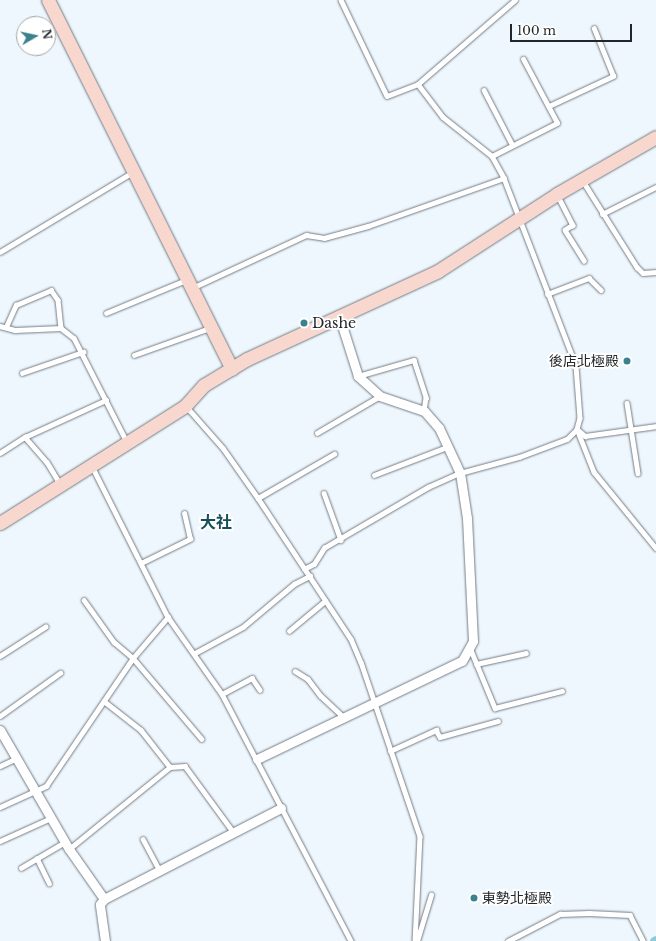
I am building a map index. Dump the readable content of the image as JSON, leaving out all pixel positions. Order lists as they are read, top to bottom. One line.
{"districts":["大社"],"places":["Dashe","後店北極殿","東勢北極殿"],"scale_bar":"100 m","north":"right"}
